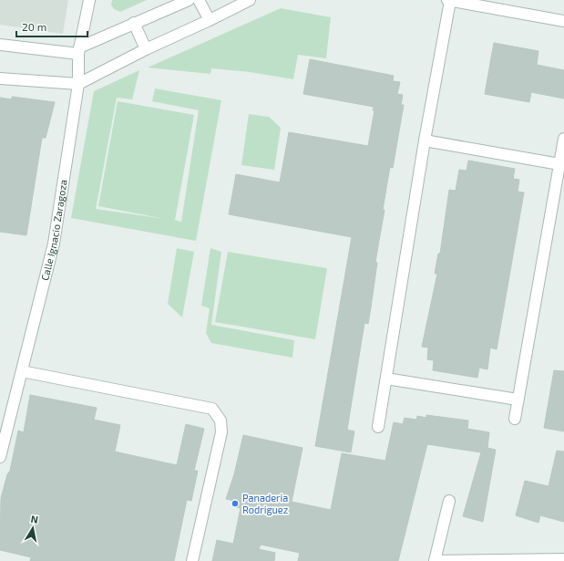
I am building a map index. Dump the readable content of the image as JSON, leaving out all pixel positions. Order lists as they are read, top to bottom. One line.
{"streets":{"street":["Calle Ignacio Zaragoza"]},"places":["Panaderia Rodriguez"],"scale_bar":"20 m","north":"top"}
